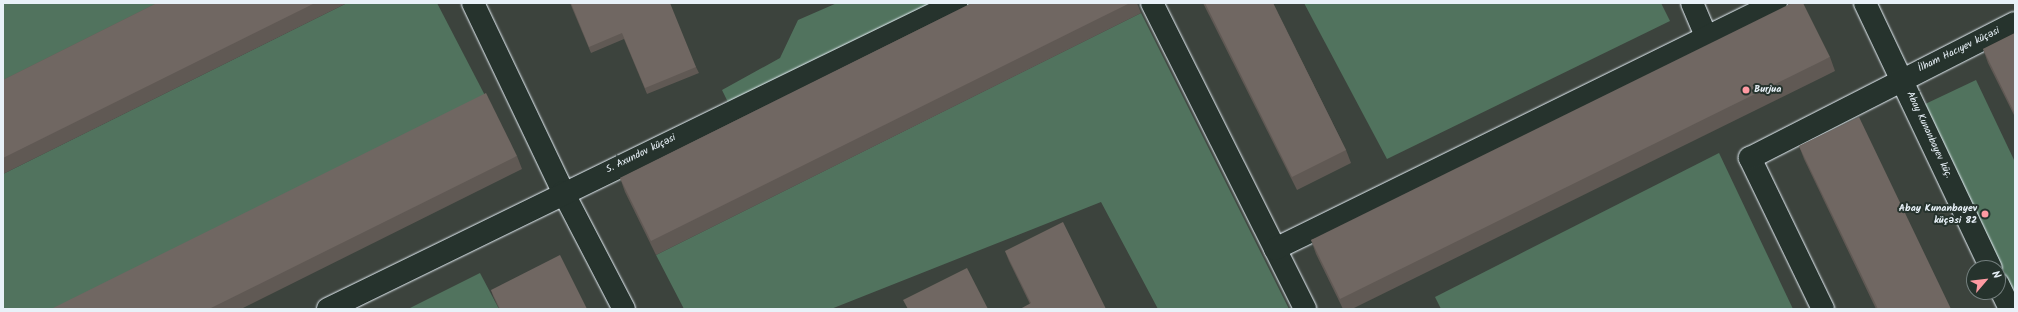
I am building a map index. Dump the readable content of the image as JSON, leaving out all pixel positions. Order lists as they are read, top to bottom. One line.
{"streets":{"street":["İlham Hacıyev küçəsi","Abay Kunanbayev küç.","S. Axundov küçəsi"]},"crossings":[["İlham Hacıyev küçəsi","Abay Kunanbayev küç."]],"places":["Burjua","Abay Kunanbayev küçəsi 82"],"north":"top right"}
